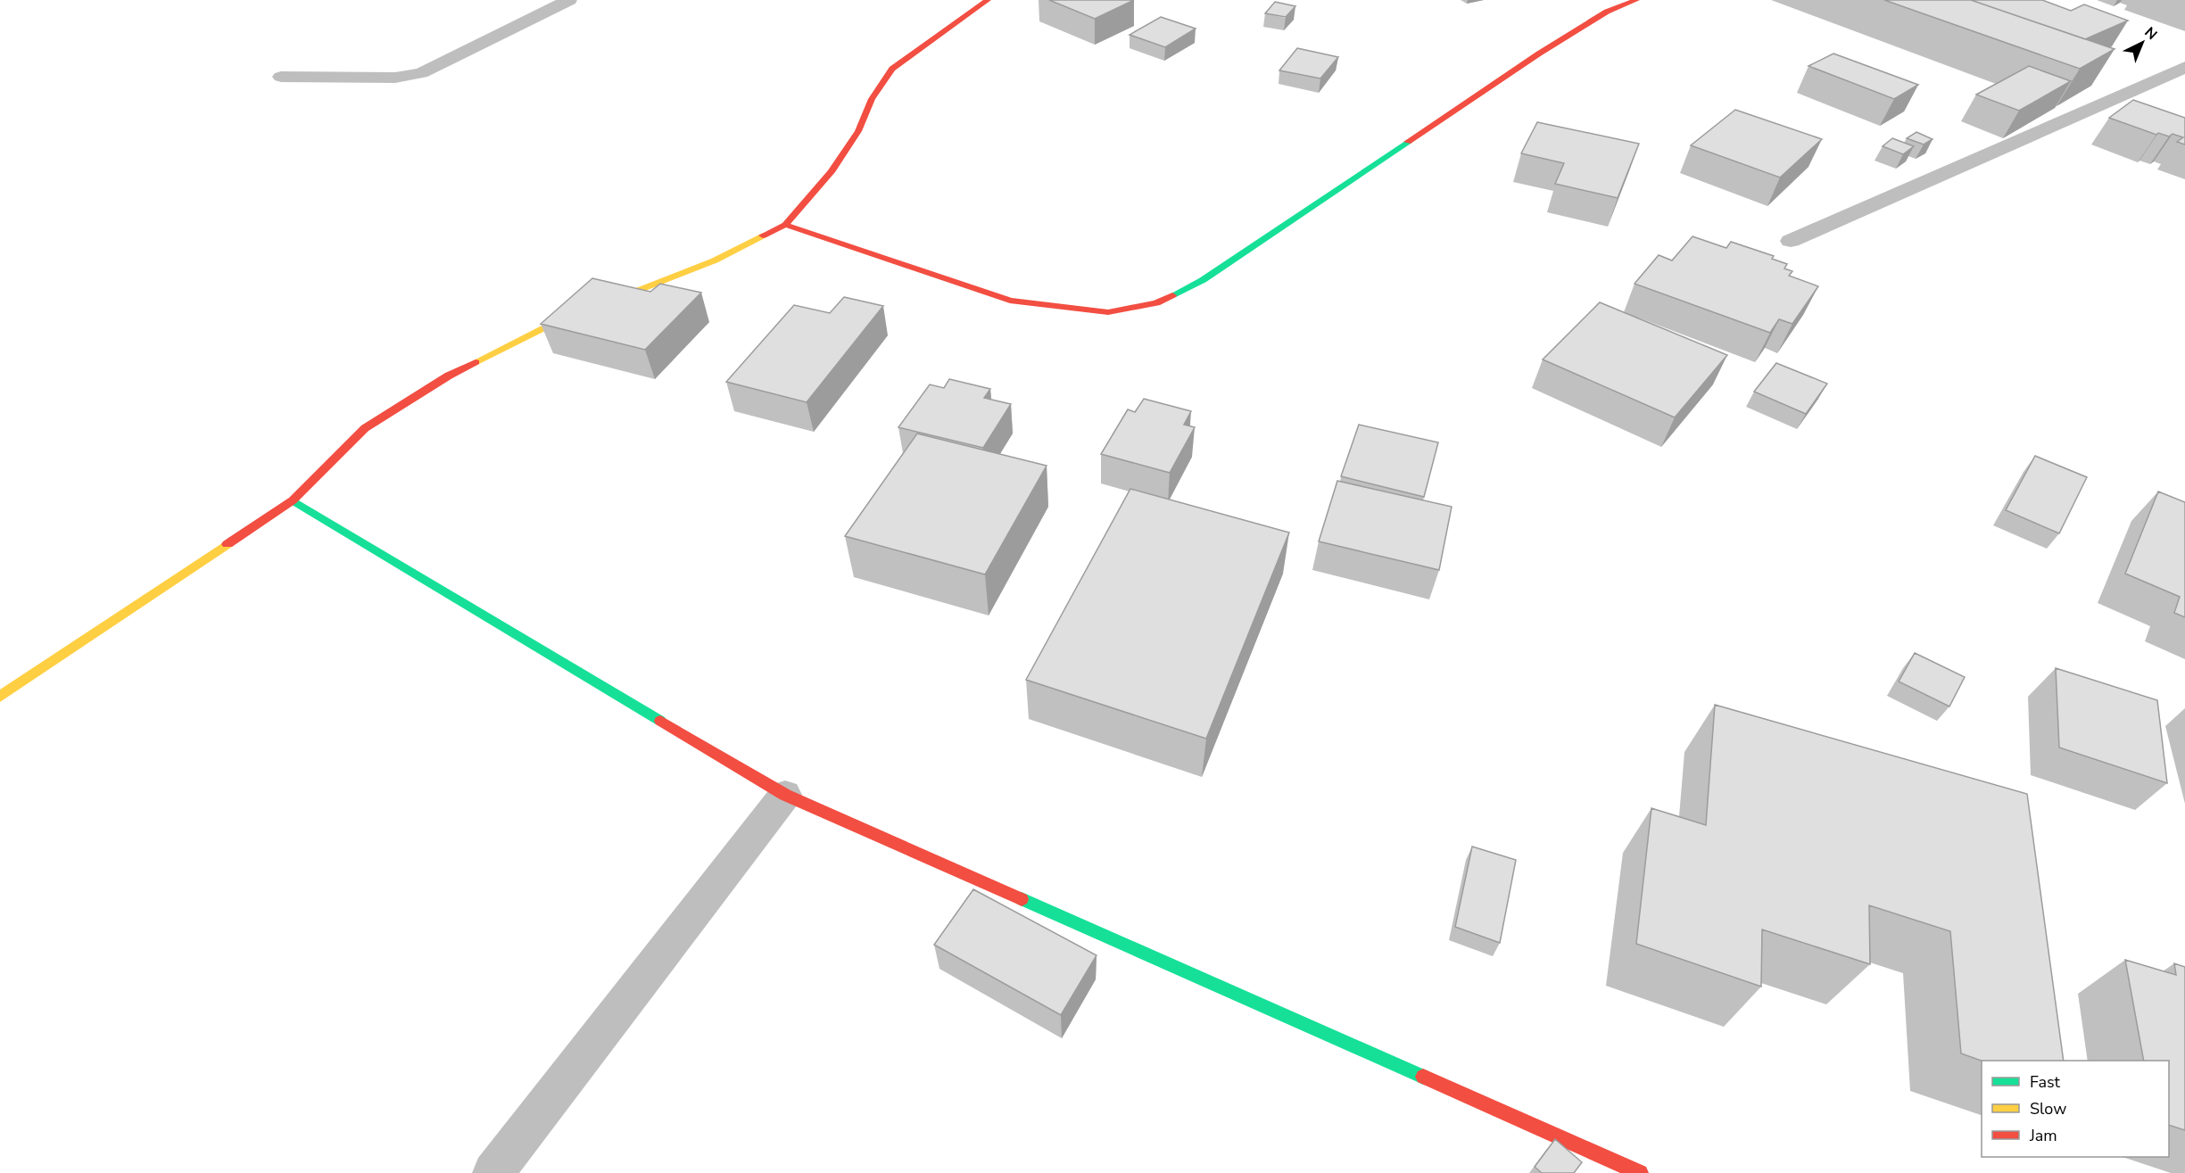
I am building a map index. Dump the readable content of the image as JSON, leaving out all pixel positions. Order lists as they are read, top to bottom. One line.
{"legend":["Fast","Slow","Jam"],"north":"top right"}
